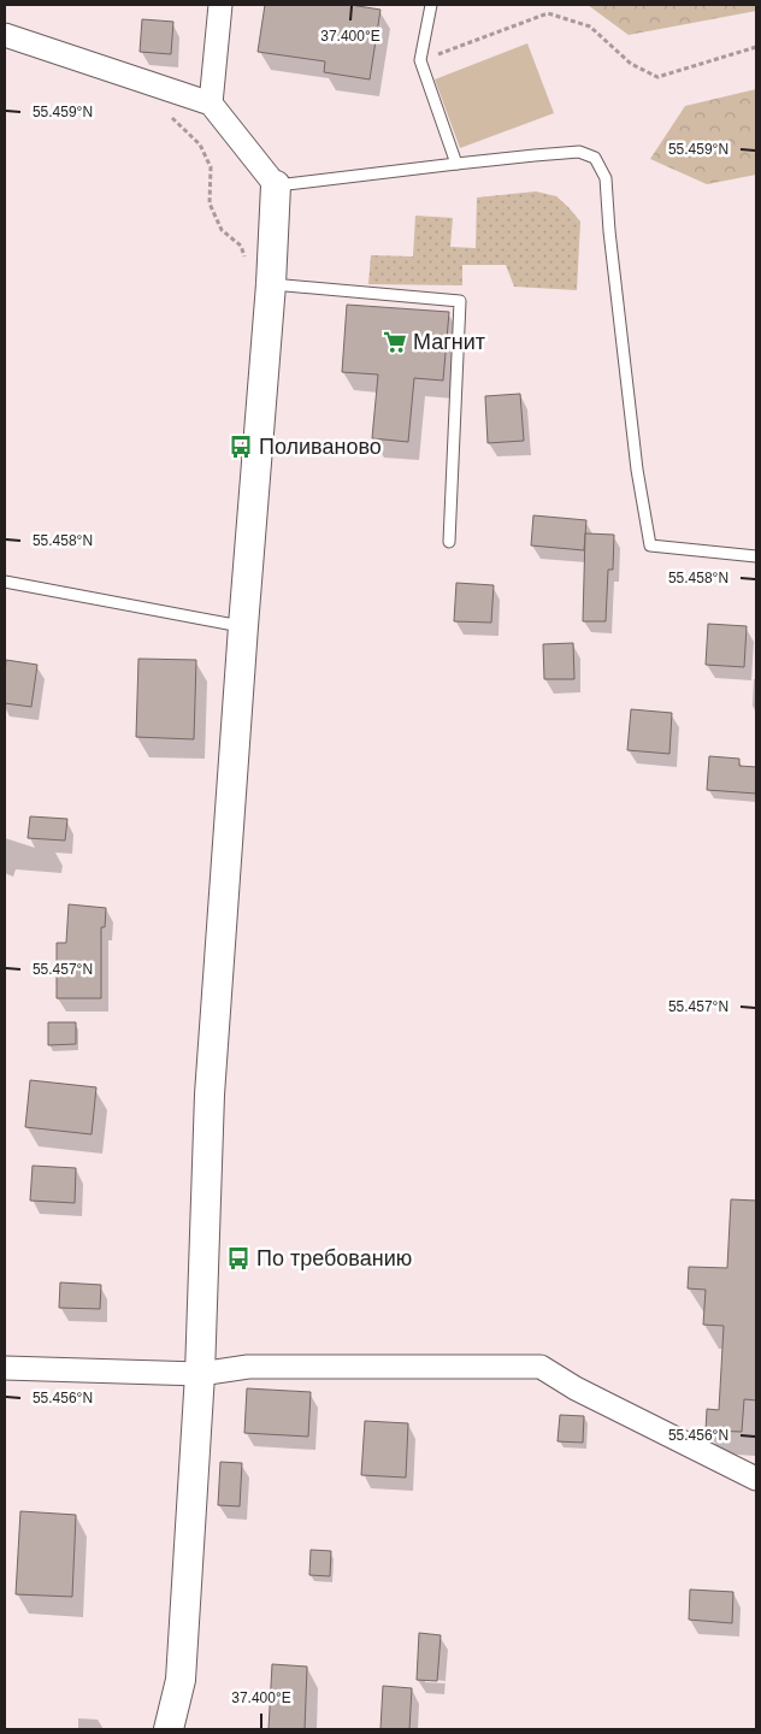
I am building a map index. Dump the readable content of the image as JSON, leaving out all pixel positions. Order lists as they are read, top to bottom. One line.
{"places":{"supermarket":["Магнит"],"bus stop":["Поливаново","По требованию"]},"coordinates":["37.400°E","55.459°N","55.458°N","55.457°N","55.456°N"]}
